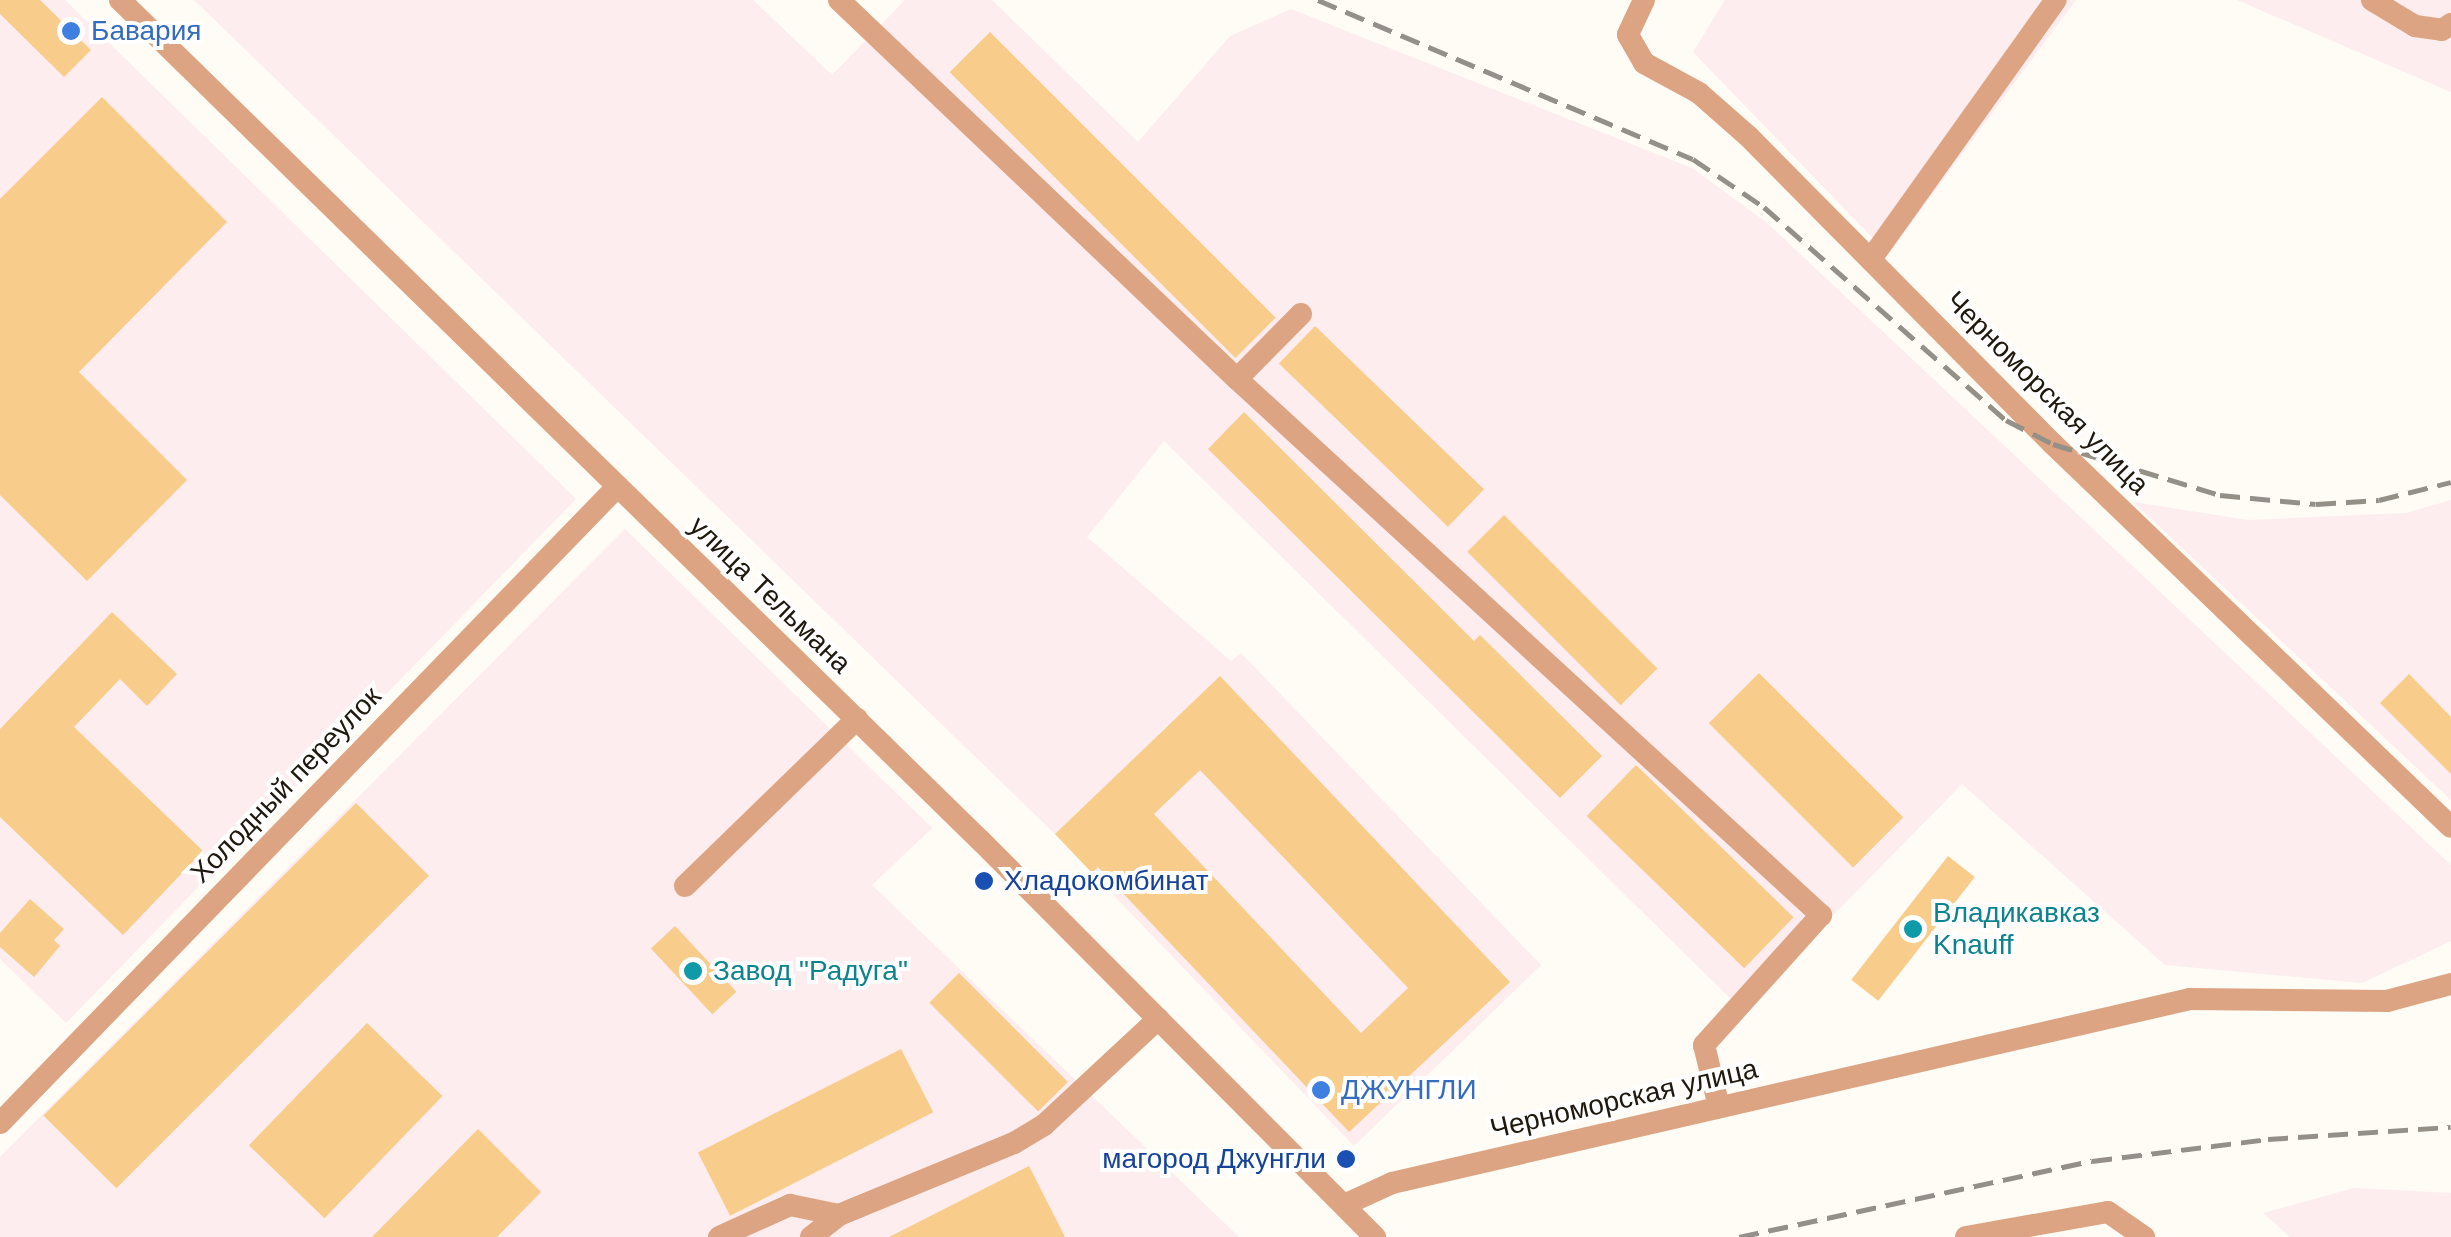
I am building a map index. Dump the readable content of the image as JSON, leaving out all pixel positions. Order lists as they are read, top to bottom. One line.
{"streets":{"street":["Черноморская улица","улица Тельмана","Холодный переулок"]},"crossings":[["Черноморская улица","улица Тельмана"],["улица Тельмана","Холодный переулок"]],"places":["Бавария","Хладокомбинат","Владикавказ Knauff","Завод \"Радуга\"","ДЖУНГЛИ","магород Джунгли"]}
